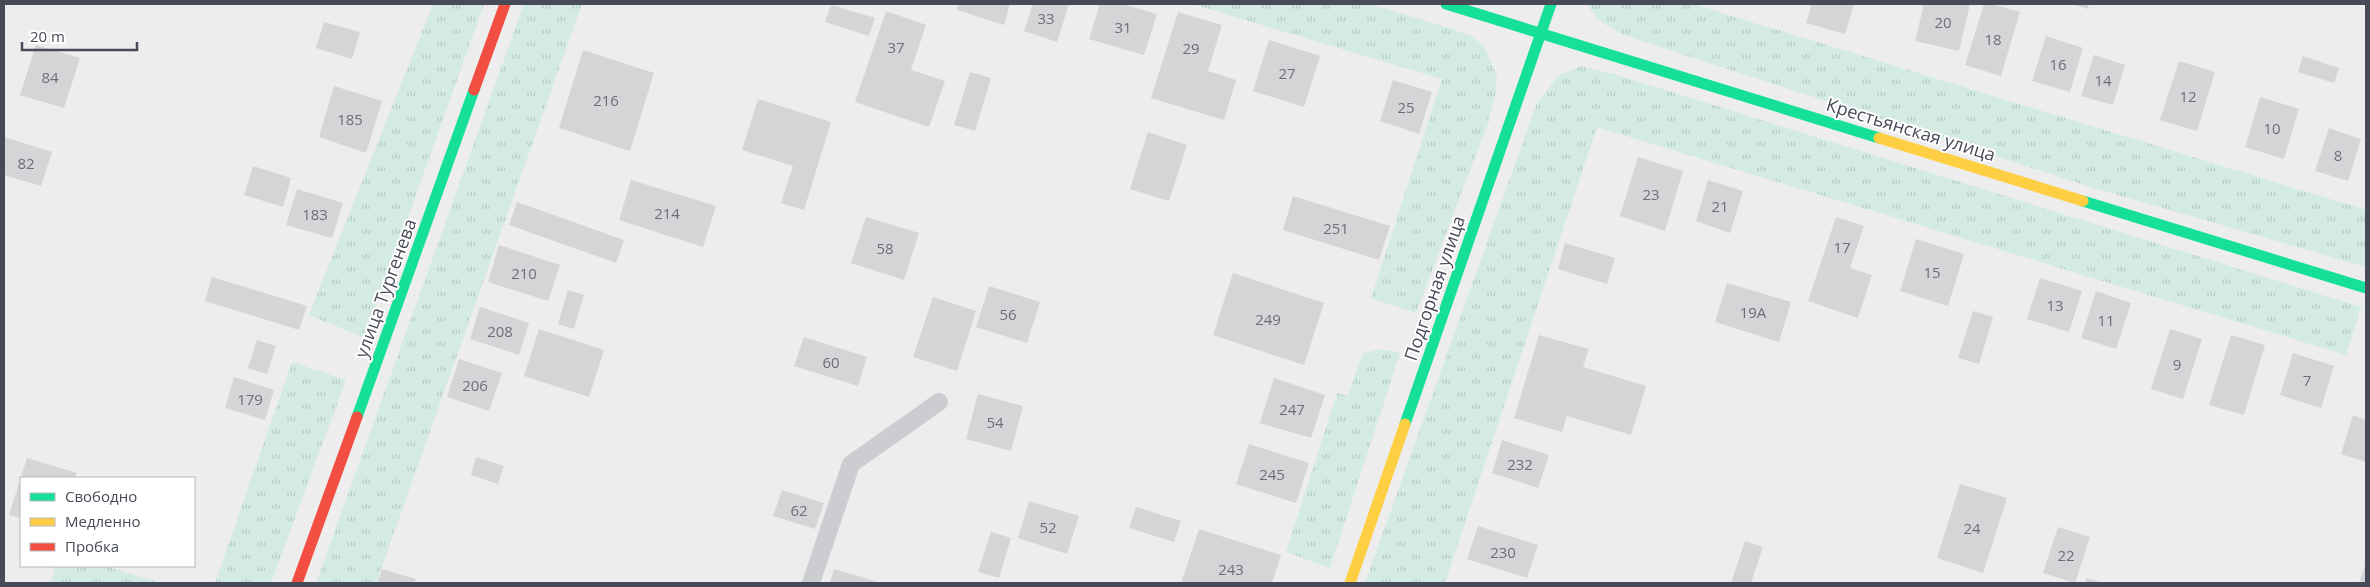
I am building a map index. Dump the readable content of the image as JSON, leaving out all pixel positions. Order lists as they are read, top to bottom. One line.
{"streets":{"street":["Крестьянская улица","улица Тургенева","Подгорная улица"]},"crossings":[["Крестьянская улица","Подгорная улица"]],"house_numbers":["33","20","31","18","37","29","16","27","84","14","12","216","25","185","10","8","82","23","21","214","183","251","17","58","15","210","13","19А","56","249","11","208","60","9","7","206","179","247","54","232","245","62","52","24","230","22","243"],"legend":["Свободно","Медленно","Пробка"],"scale_bar":"20 m"}
